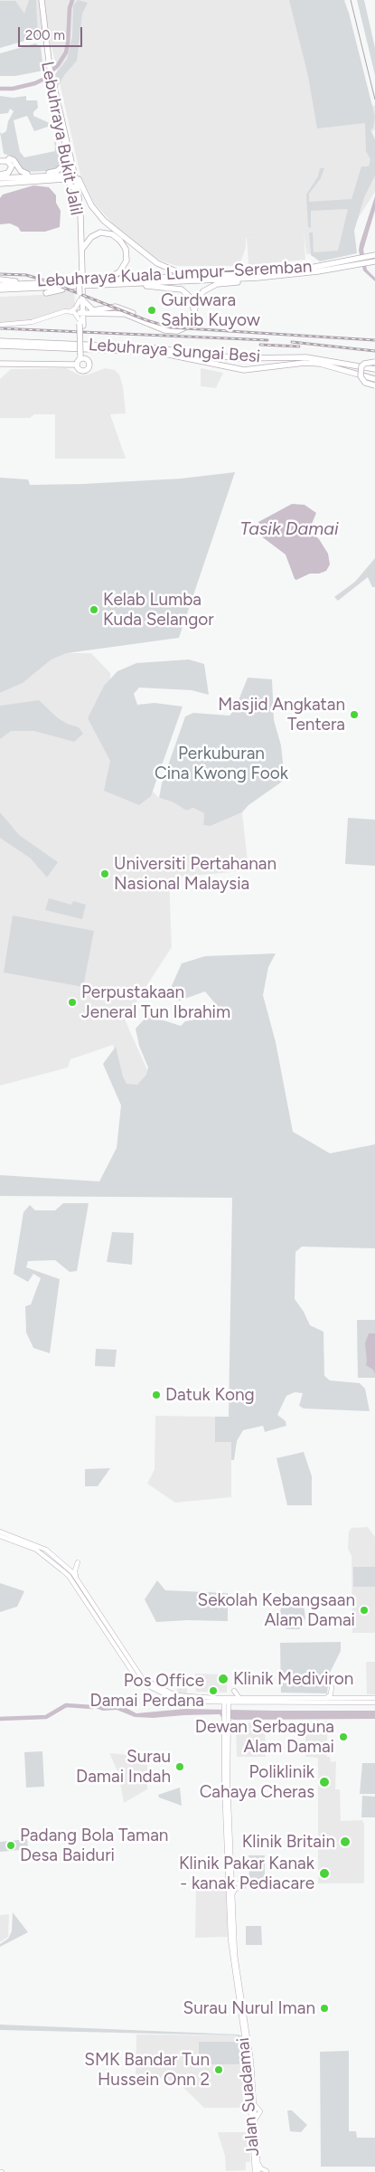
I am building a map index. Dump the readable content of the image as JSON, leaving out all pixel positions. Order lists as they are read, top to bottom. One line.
{"streets":{"highway":["Lebuhraya Bukit Jalil","Lebuhraya Kuala Lumpur–Seremban","Lebuhraya Sungai Besi"],"main road":["Jalan Suadamai"]},"water":["Tasik Damai"],"parks":["Perkuburan Cina Kwong Fook"],"places":["Gurdwara Sahib Kuyow","Kelab Lumba Kuda Selangor","Masjid Angkatan Tentera","Universiti Pertahanan Nasional Malaysia","Perpustakaan Jeneral Tun Ibrahim","Datuk Kong","Sekolah Kebangsaan Alam Damai","Klinik Mediviron","Pos Office Damai Perdana","Dewan Serbaguna Alam Damai","Surau Damai Indah","Poliklinik Cahaya Cheras","Klinik Britain","Padang Bola Taman Desa Baiduri","Klinik Pakar Kanak - kanak Pediacare","Surau Nurul Iman","SMK Bandar Tun Hussein Onn 2"],"scale_bar":"200 m"}
